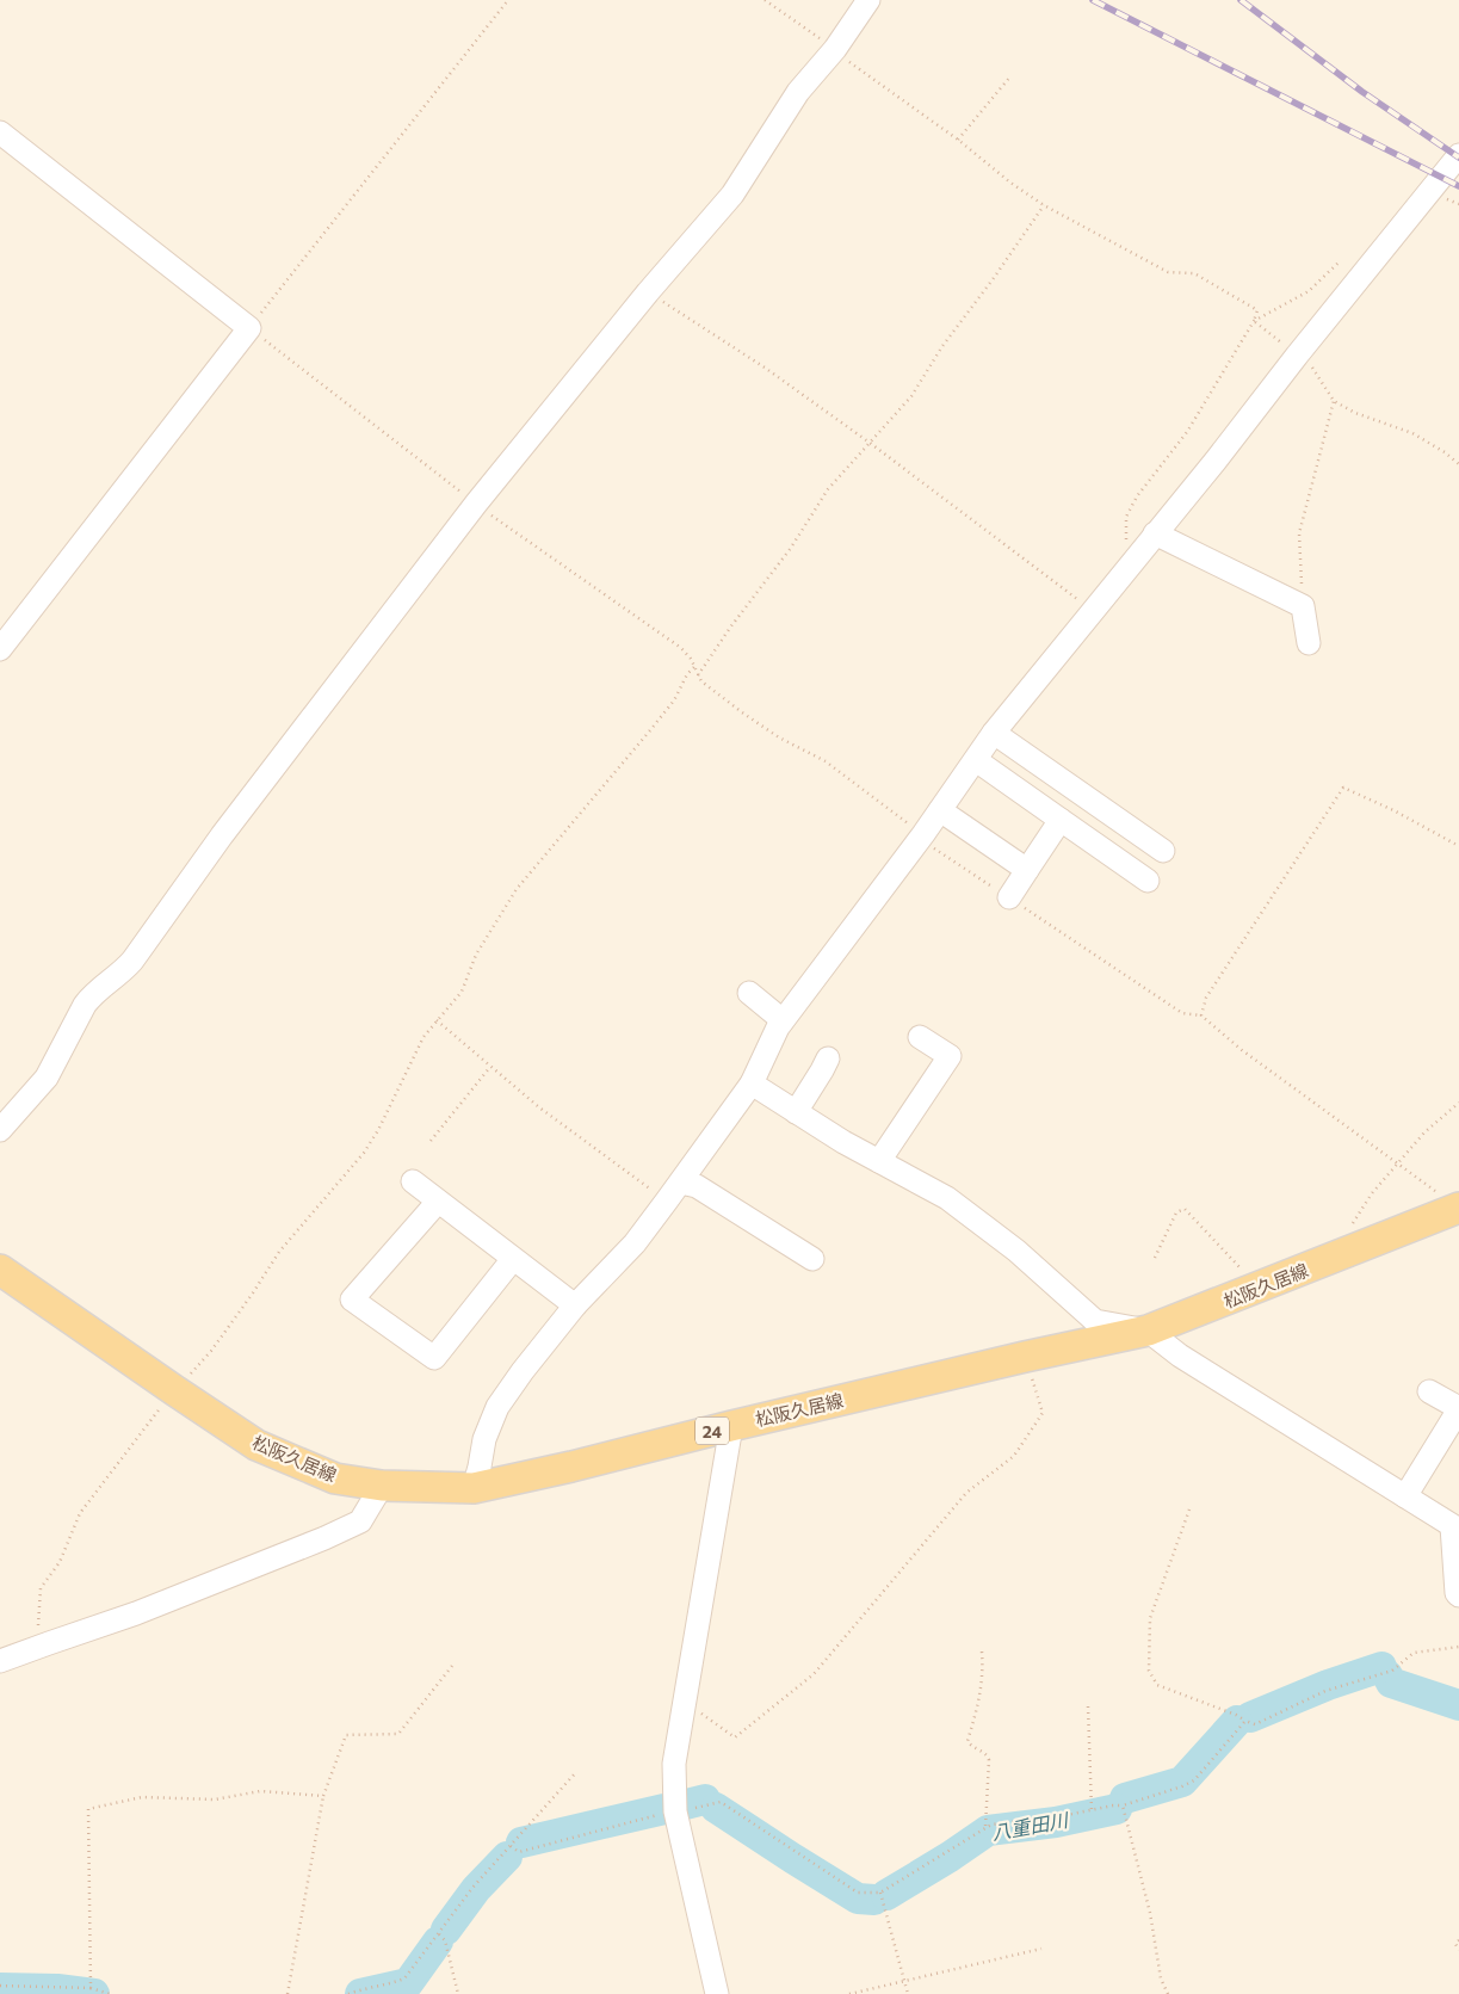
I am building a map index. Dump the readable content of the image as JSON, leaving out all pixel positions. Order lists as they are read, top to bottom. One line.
{"streets":{"main road":["松阪久居線","24"]},"water":["八重田川"]}
